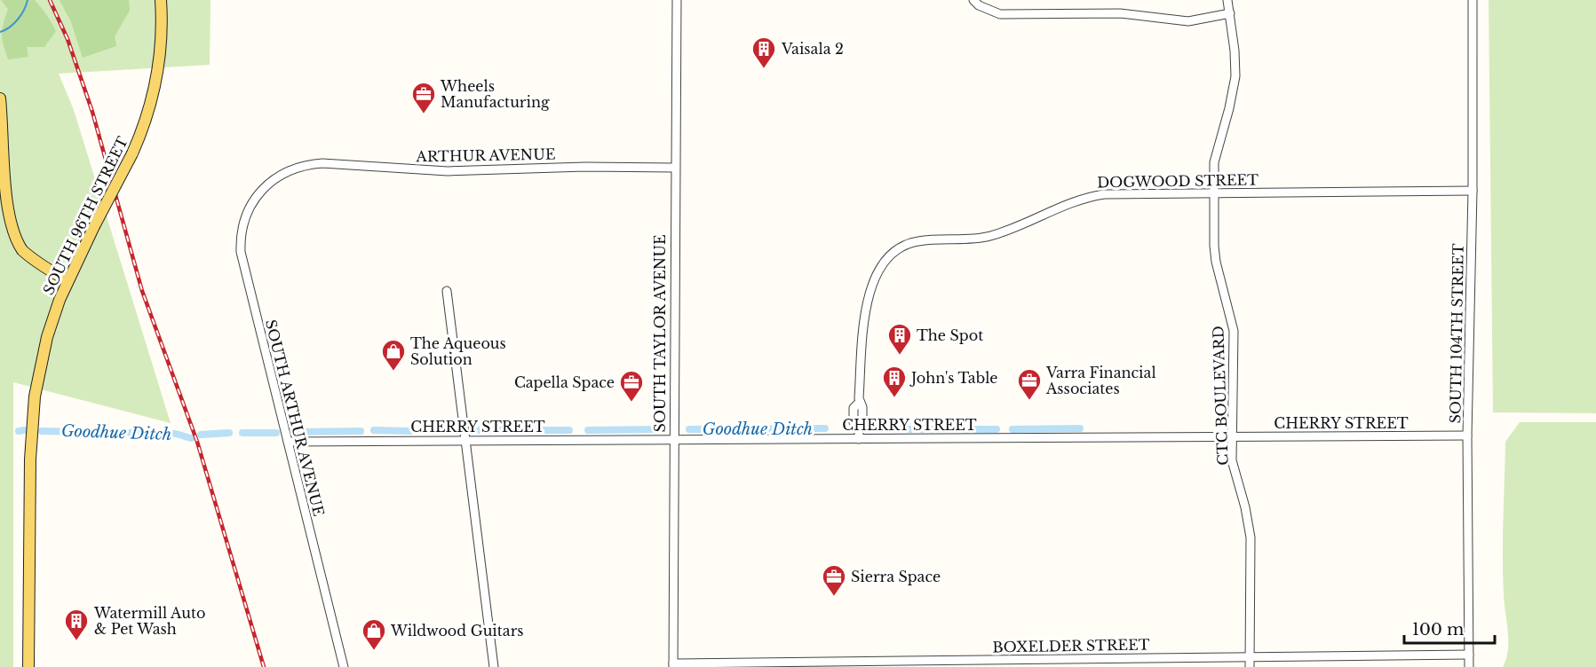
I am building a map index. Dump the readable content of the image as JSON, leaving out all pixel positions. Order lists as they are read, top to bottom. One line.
{"streets":{"main road":["SOUTH 96TH STREET"],"street":["ARTHUR AVENUE","DOGWOOD STREET","SOUTH TAYLOR AVENUE","SOUTH 104TH STREET","CTC BOULEVARD","SOUTH ARTHUR AVENUE","CHERRY STREET","BOXELDER STREET"]},"crossings":[["ARTHUR AVENUE","SOUTH TAYLOR AVENUE"],["ARTHUR AVENUE","SOUTH ARTHUR AVENUE"],["DOGWOOD STREET","SOUTH 104TH STREET"],["DOGWOOD STREET","CTC BOULEVARD"],["DOGWOOD STREET","CHERRY STREET"],["SOUTH TAYLOR AVENUE","CHERRY STREET"],["SOUTH TAYLOR AVENUE","BOXELDER STREET"],["SOUTH 104TH STREET","CHERRY STREET"],["SOUTH 104TH STREET","BOXELDER STREET"],["CTC BOULEVARD","CHERRY STREET"],["CTC BOULEVARD","BOXELDER STREET"],["SOUTH ARTHUR AVENUE","CHERRY STREET"]],"water":["Goodhue Ditch"],"places":{"building":["Vaisala 2","The Spot","John's Table","Watermill Auto & Pet Wash"],"office":["Wheels Manufacturing","Varra Financial Associates","Capella Space","Sierra Space"],"shop":["The Aqueous Solution","Wildwood Guitars"]},"scale_bar":"100 m"}
